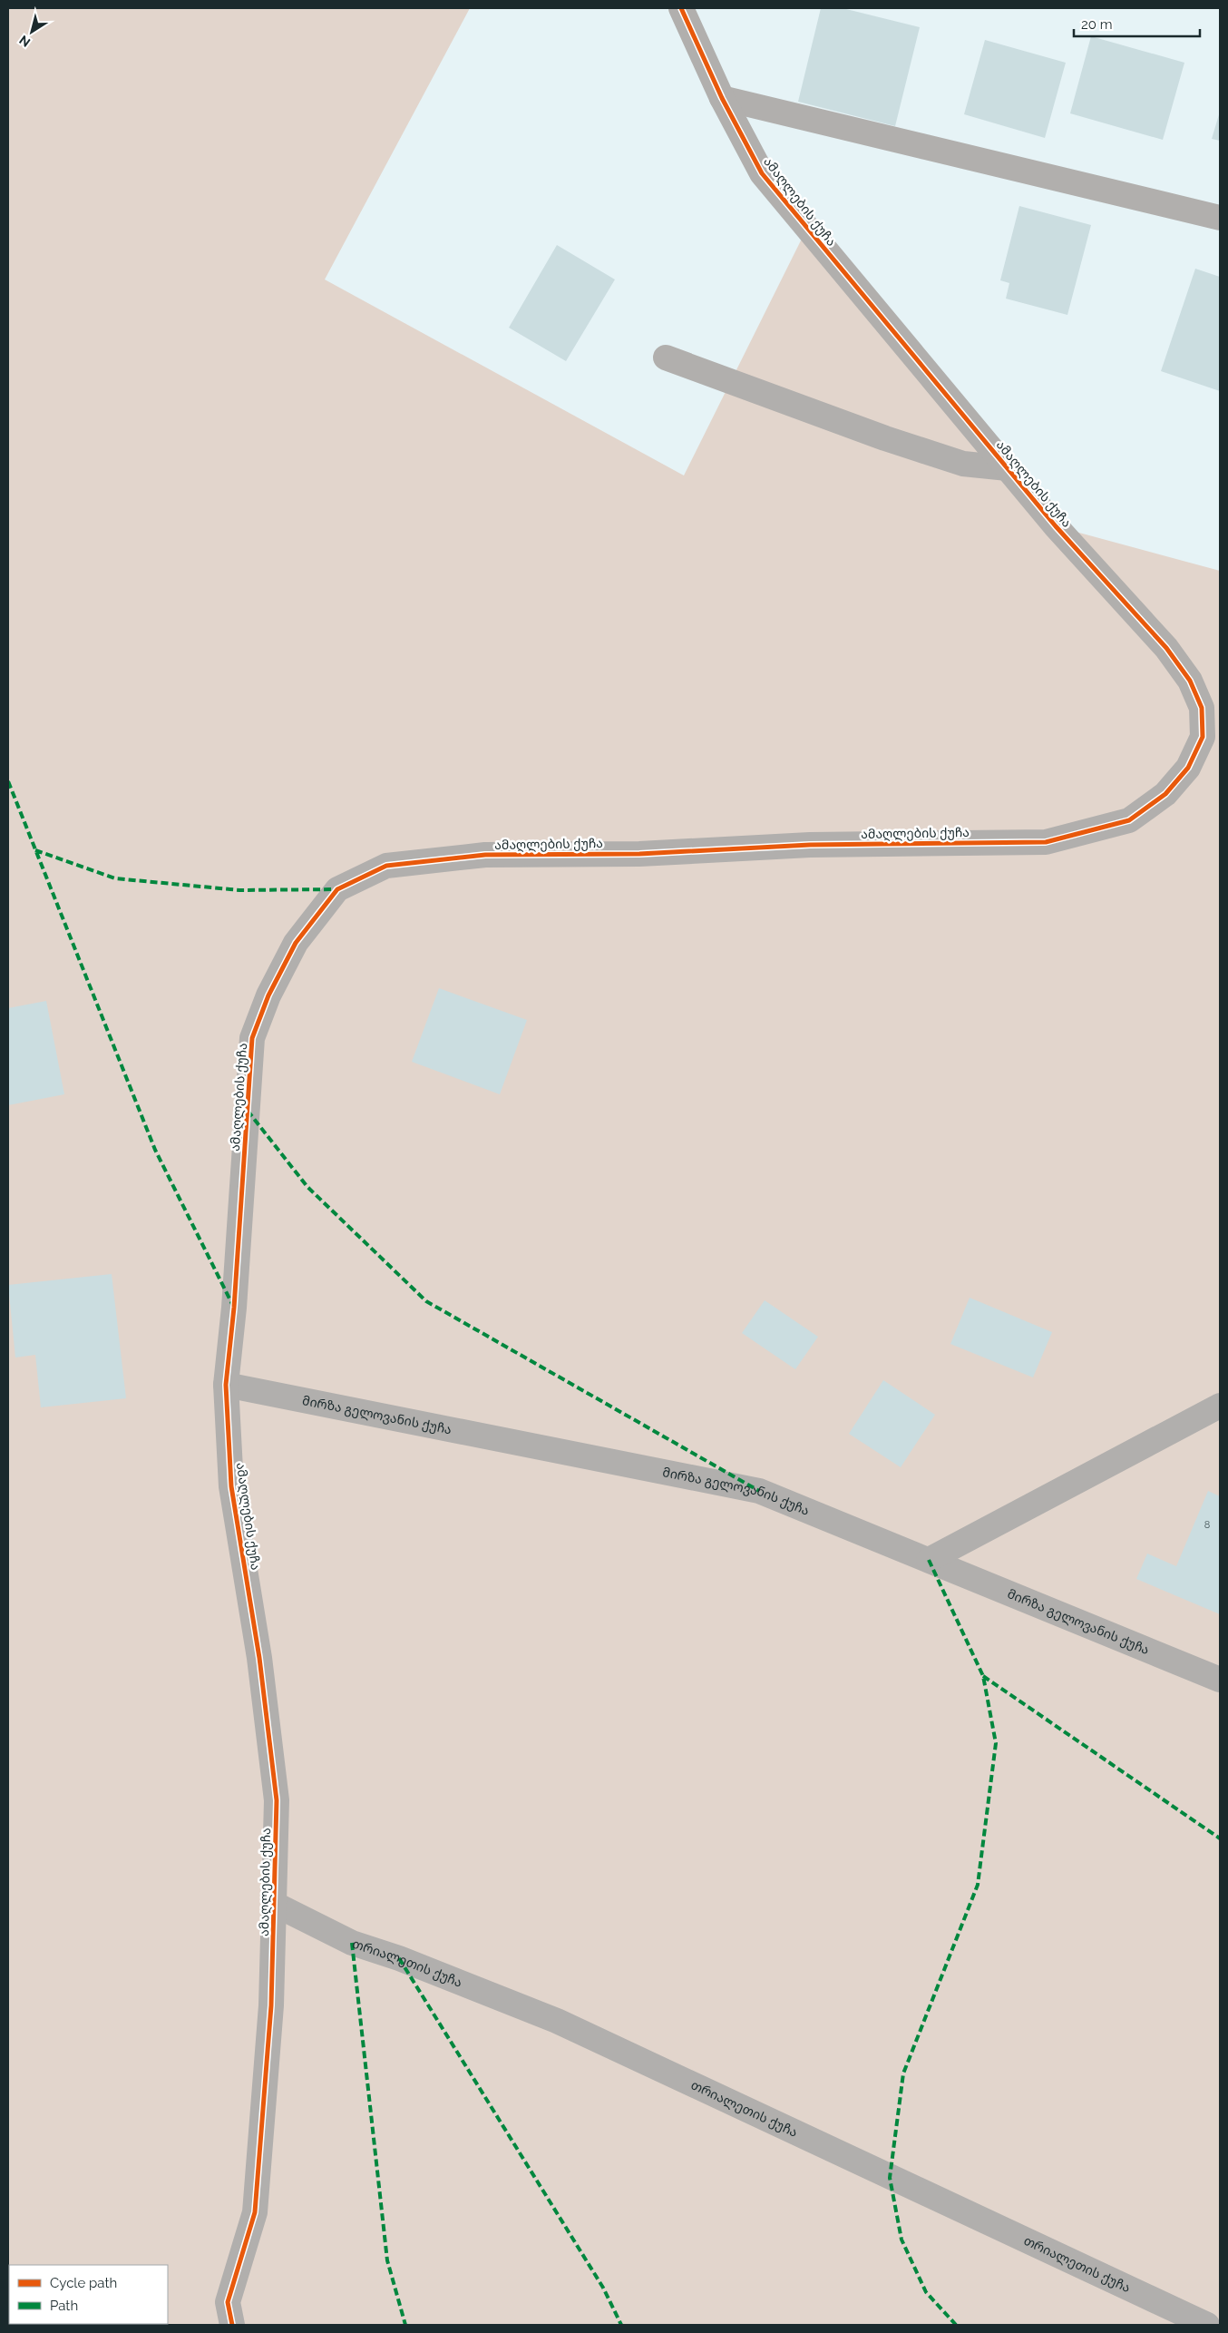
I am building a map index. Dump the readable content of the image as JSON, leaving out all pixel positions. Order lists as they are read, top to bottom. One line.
{"streets":{"street":["ამაღლების ქუჩა","მირზა გელოვანის ქუჩა","თრიალეთის ქუჩა"]},"crossings":[["ამაღლების ქუჩა","მირზა გელოვანის ქუჩა"],["ამაღლების ქუჩა","თრიალეთის ქუჩა"]],"house_numbers":["8"],"legend":["Cycle path","Path"],"scale_bar":"20 m","north":"bottom left"}
